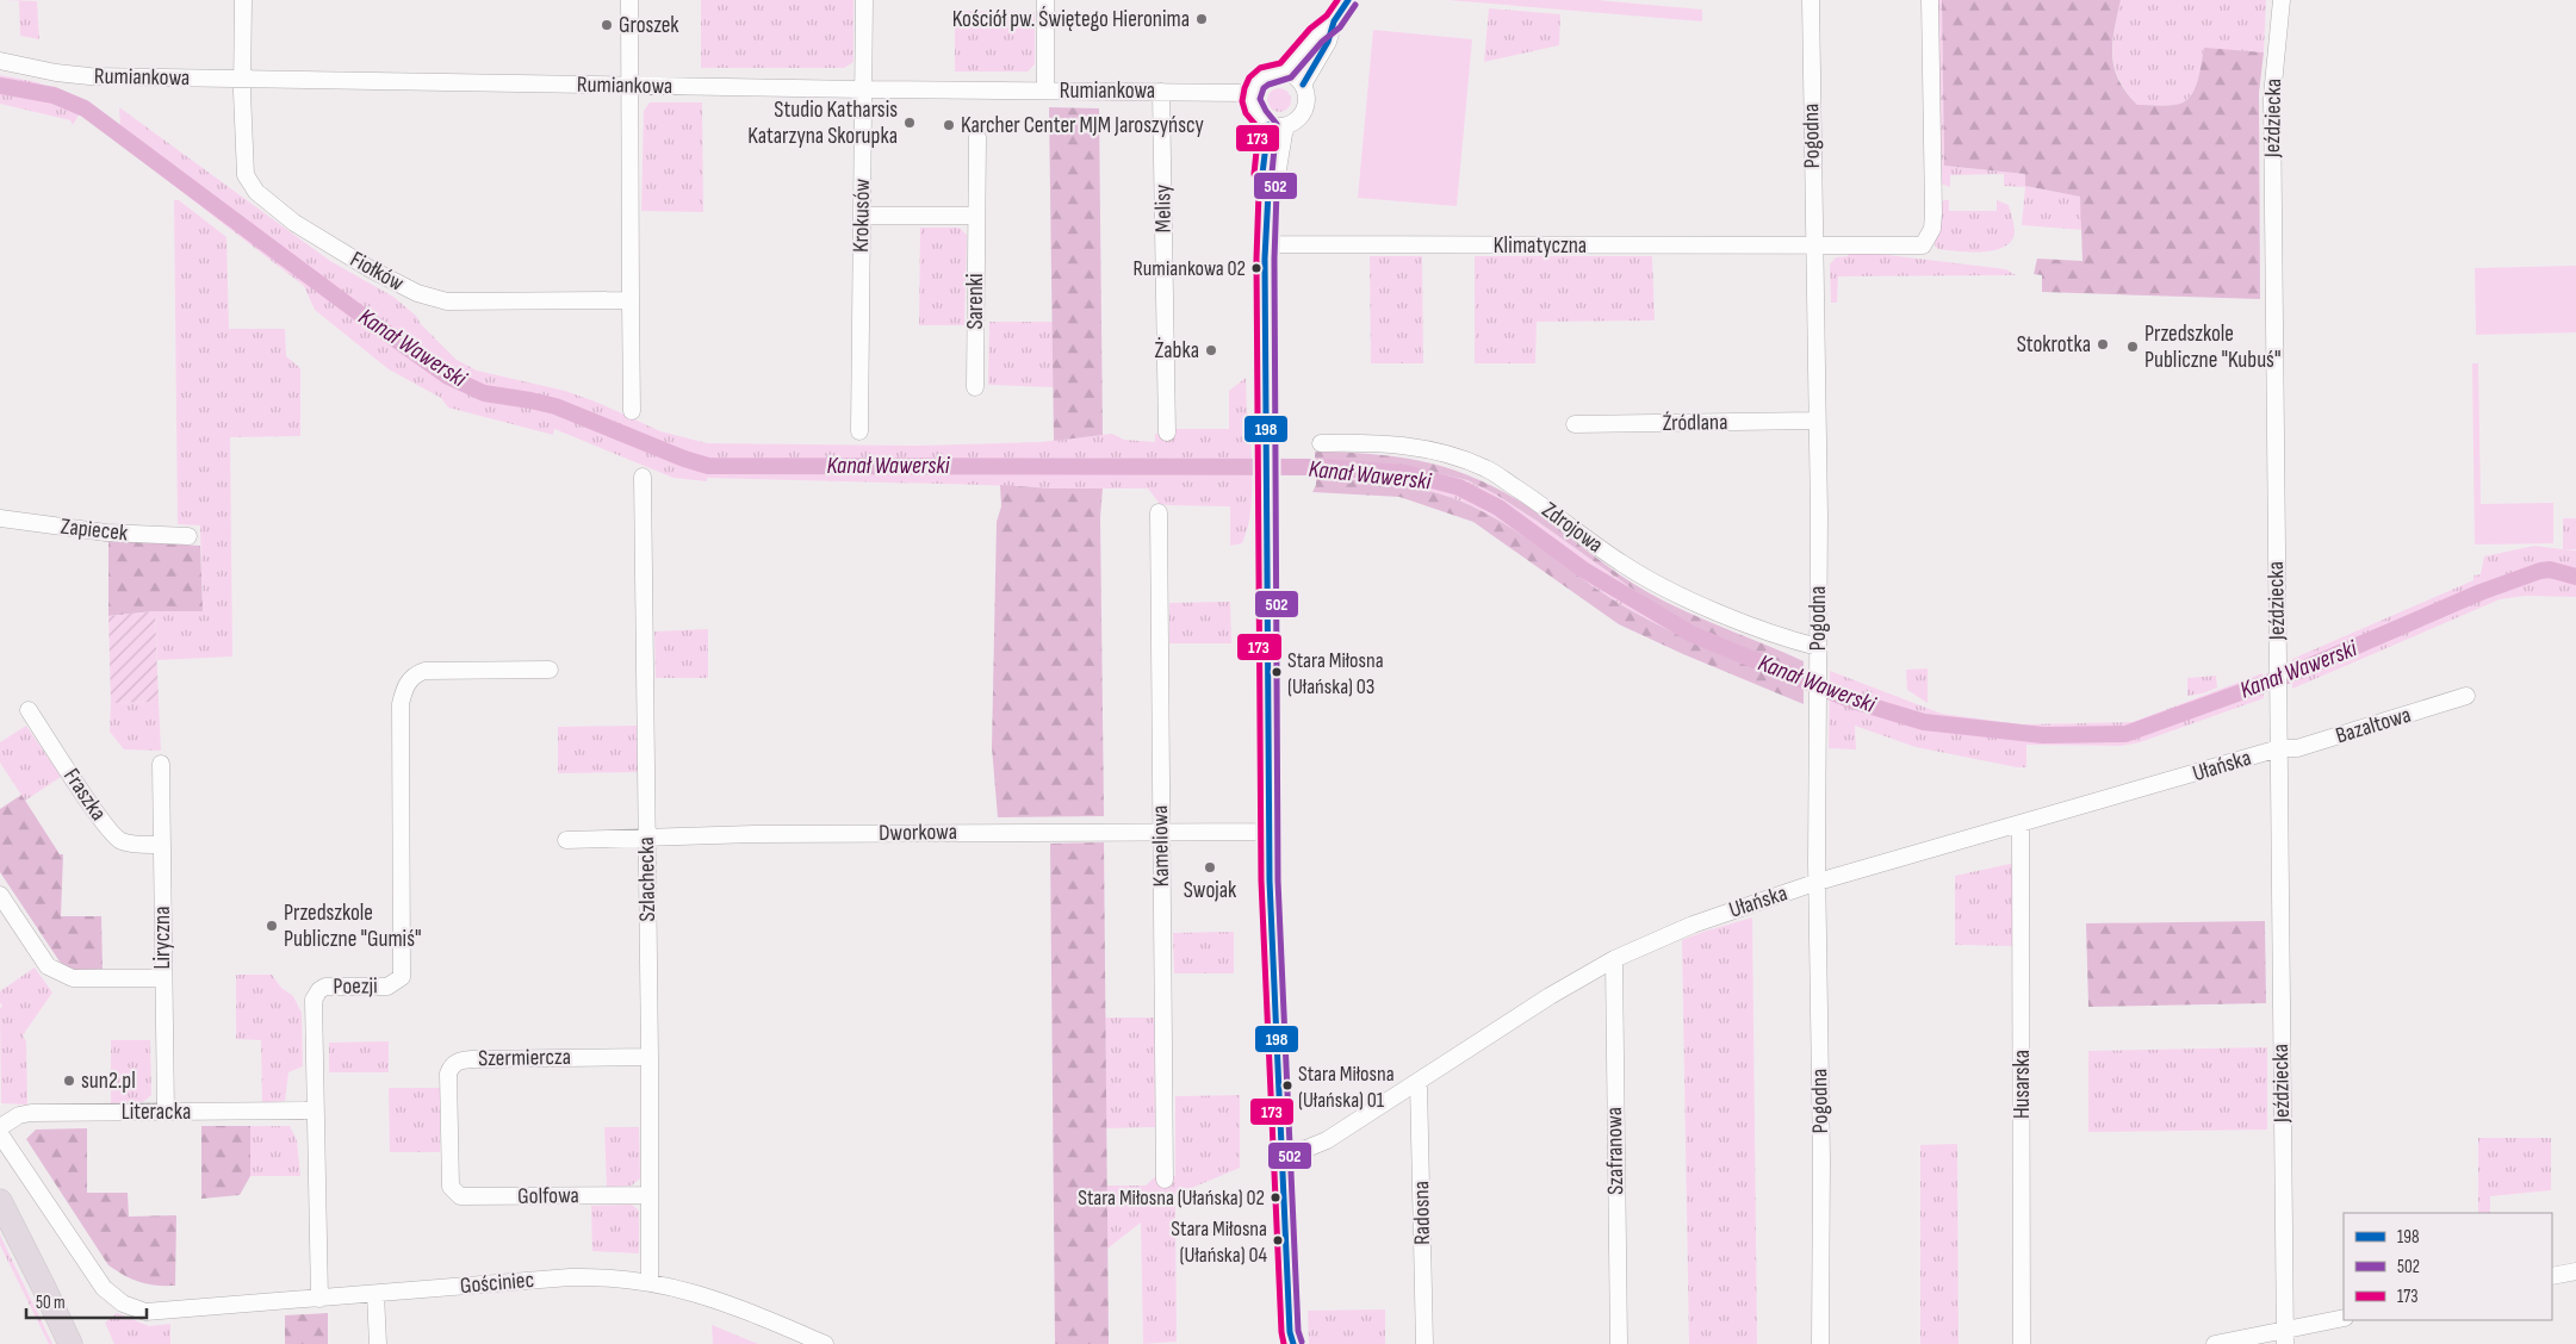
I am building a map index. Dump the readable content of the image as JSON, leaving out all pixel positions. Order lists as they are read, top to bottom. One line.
{"streets":{"street":["Rumiankowa","Jeździecka","Pogodna","Melisy","Krokusów","Klimatyczna","Fiołków","Sarenki","Źródlana","Zdrojowa","Zapiecek","Bazaltowa","Ułańska","Fraszka","Dworkowa","Kameliowa","Szlachecka","Liryczna","Poezji","Szermiercza","Husarska","Literacka","Szafranowa","Golfowa","Radosna","Gościniec"]},"crossings":[["Rumiankowa","Melisy"],["Rumiankowa","Krokusów"],["Rumiankowa","Fiołków"],["Jeździecka","Bazaltowa"],["Jeździecka","Ułańska"],["Pogodna","Klimatyczna"],["Pogodna","Źródlana"],["Pogodna","Zdrojowa"],["Pogodna","Ułańska"],["Bazaltowa","Ułańska"],["Ułańska","Husarska"],["Ułańska","Szafranowa"],["Ułańska","Radosna"],["Fraszka","Liryczna"],["Dworkowa","Kameliowa"],["Dworkowa","Szlachecka"],["Szlachecka","Szermiercza"],["Szlachecka","Golfowa"],["Szlachecka","Gościniec"],["Liryczna","Literacka"],["Poezji","Literacka"],["Poezji","Gościniec"],["Szermiercza","Golfowa"]],"water":["Kanał Wawerski"],"places":["Kościół pw. Świętego Hieronima","Groszek","Studio Katharsis Katarzyna Skorupka","Karcher Center MJM Jaroszyńscy","Rumiankowa 02","Stokrotka","Przedszkole Publiczne \"Kubuś\"","Żabka","Stara Miłosna (Ułańska) 03","Swojak","Przedszkole Publiczne \"Gumiś\"","sun2.pl","Stara Miłosna (Ułańska) 01","Stara Miłosna (Ułańska) 02","Stara Miłosna (Ułańska) 04"],"lines":["transit line 198","transit line 173","transit line 502"],"legend":["198","502","173"],"scale_bar":"50 m"}
